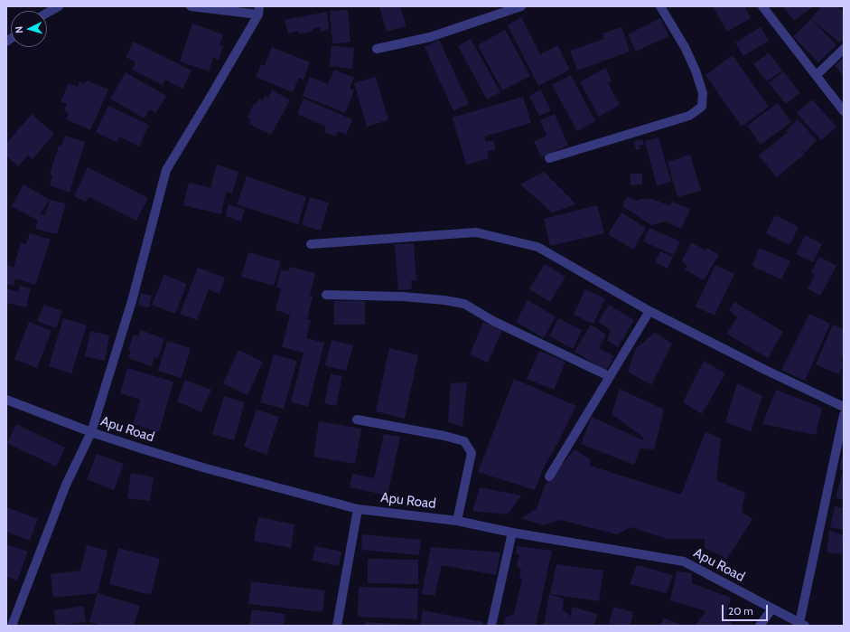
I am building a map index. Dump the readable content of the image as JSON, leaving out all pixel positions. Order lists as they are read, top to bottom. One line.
{"streets":{"street":["Apu Road"]},"scale_bar":"20 m","north":"left"}
